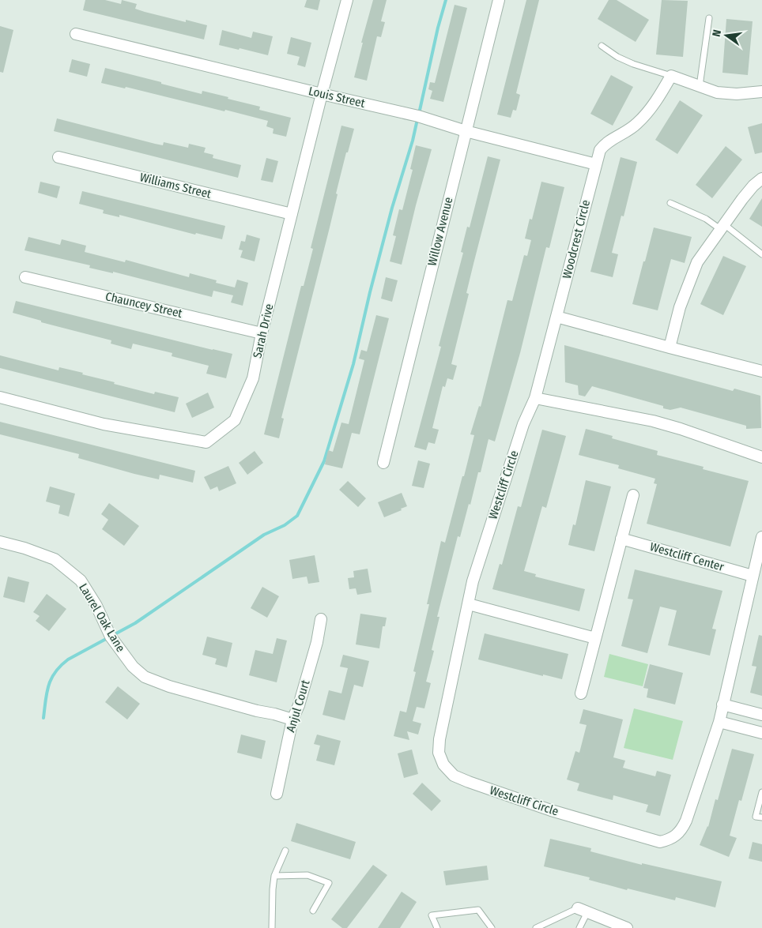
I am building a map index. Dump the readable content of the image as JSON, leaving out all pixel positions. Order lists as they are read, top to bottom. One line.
{"streets":{"street":["Louis Street","Williams Street","Willow Avenue","Woodcrest Circle","Chauncey Street","Sarah Drive","Westcliff Circle","Westcliff Center","Laurel Oak Lane","Anjul Court"]},"crossings":[["Louis Street","Willow Avenue"],["Louis Street","Woodcrest Circle"],["Louis Street","Sarah Drive"],["Williams Street","Sarah Drive"],["Woodcrest Circle","Westcliff Circle"],["Chauncey Street","Sarah Drive"],["Westcliff Circle","Westcliff Center"],["Laurel Oak Lane","Anjul Court"]],"north":"left"}
